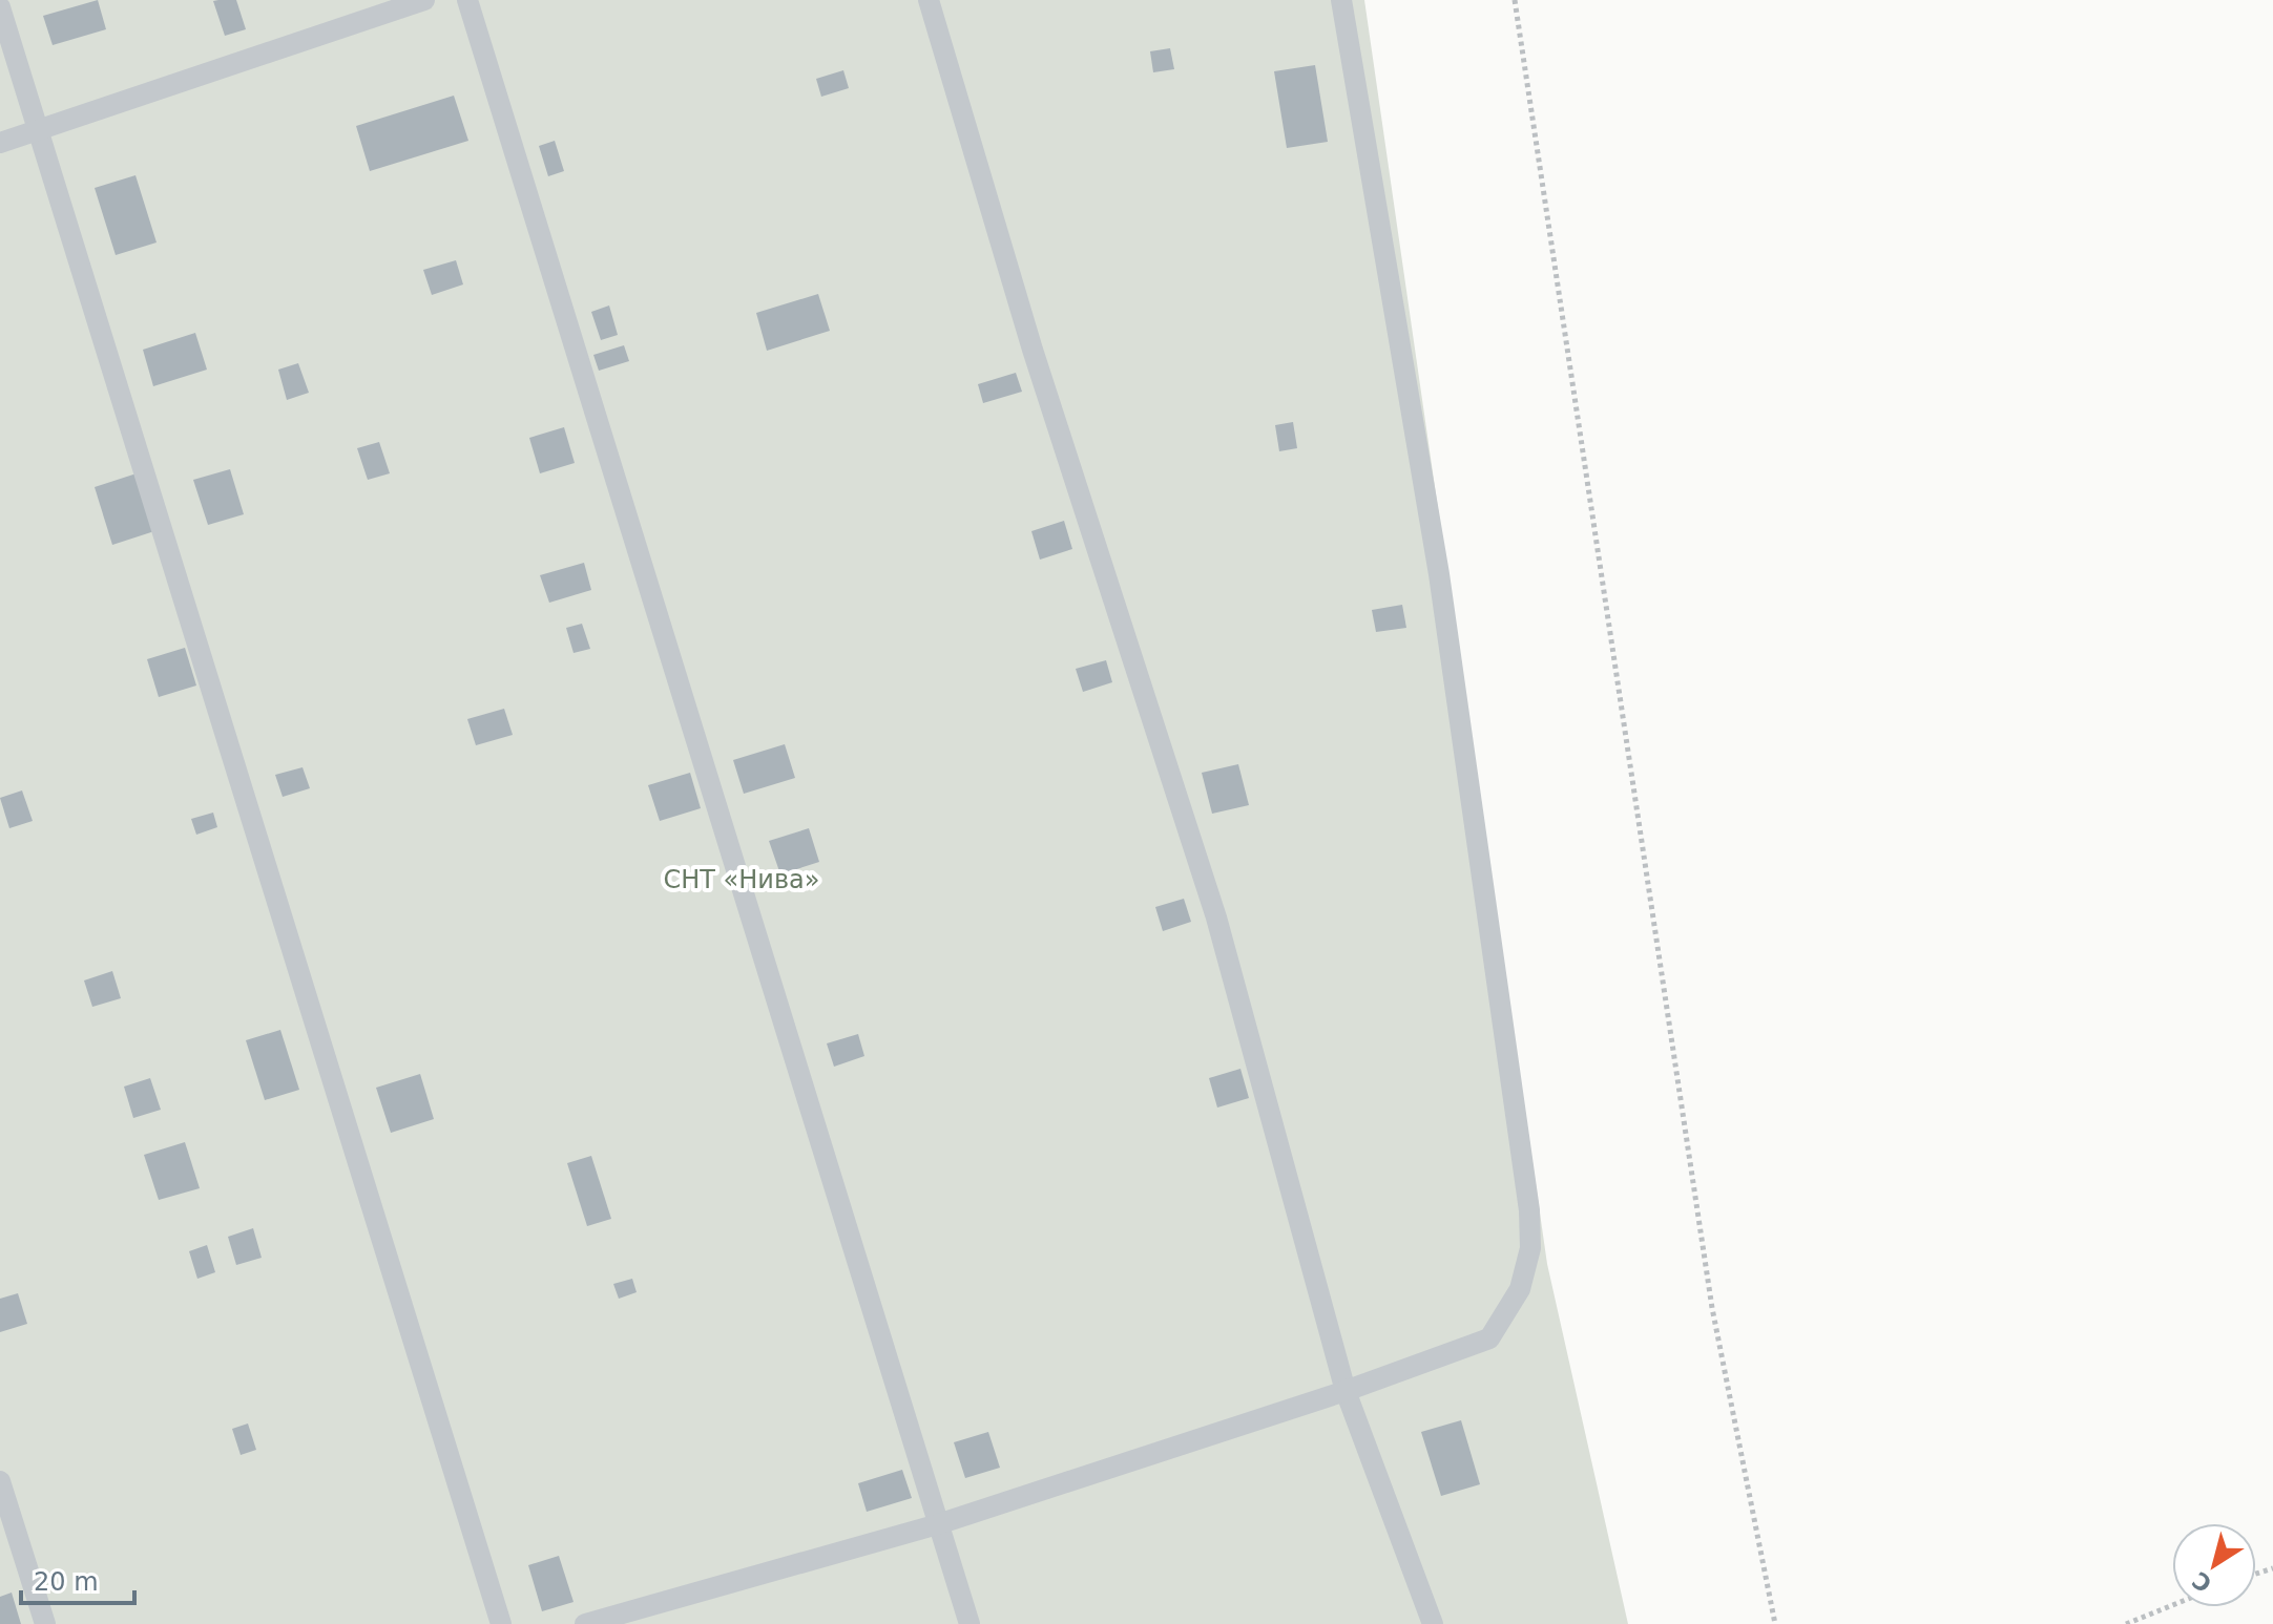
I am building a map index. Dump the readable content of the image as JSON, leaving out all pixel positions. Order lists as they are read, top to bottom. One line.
{"parks":["СНТ «Нива»"],"scale_bar":"20 m","north":"bottom left"}
